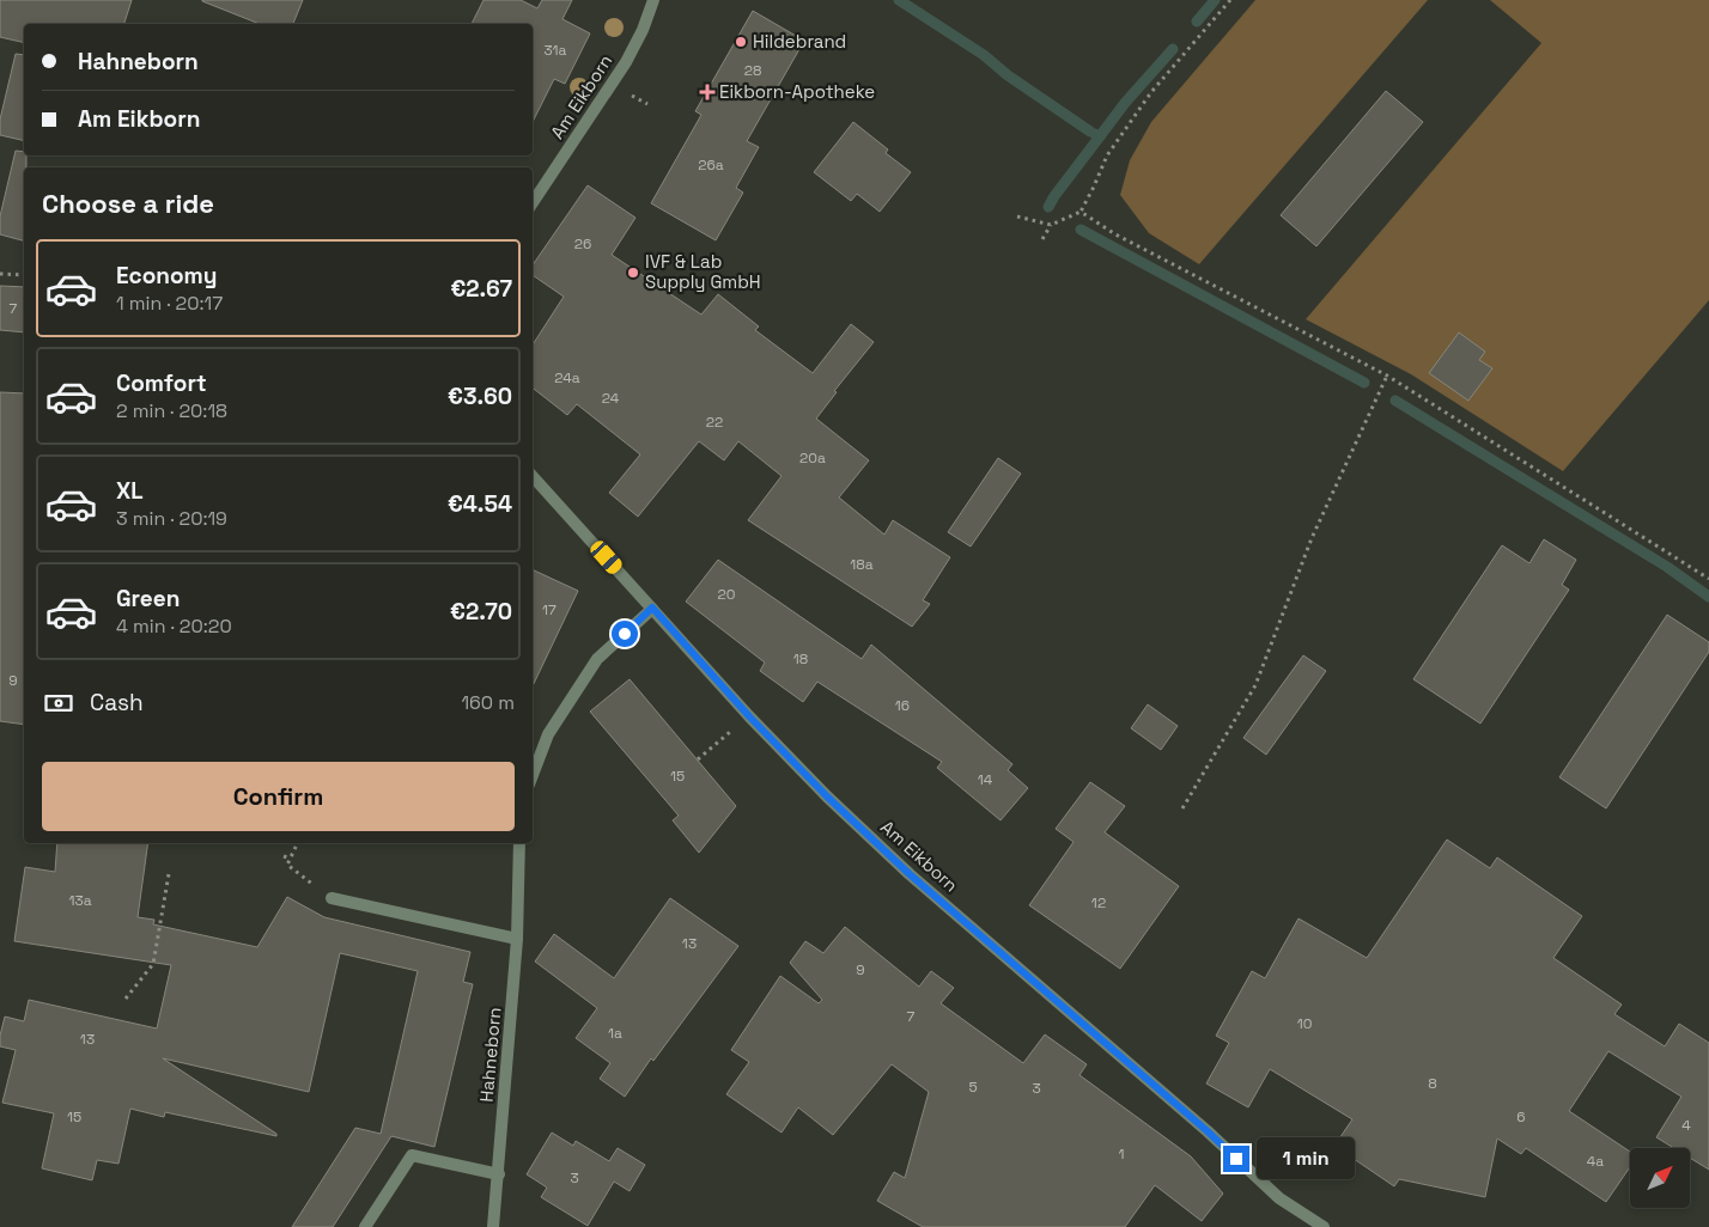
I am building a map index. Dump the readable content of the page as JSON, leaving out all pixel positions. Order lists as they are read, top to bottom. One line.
{"streets":{"street":["Am Eikborn","Hahneborn"]},"places":{"other":["Hildebrand","IVF & Lab Supply GmbH"],"health":["Eikborn-Apotheke"]},"house_numbers":["31a","28","26a","26","7","24a","24","22","20a","18a","20","17","18","9","16","15","14","13a","12","13","9","7","10","1a","13","8","5","3","15","6","4","1","4a","3"],"north":"top right","page":{"banner":["Hahneborn","Am Eikborn"],"heading":"Choose a ride","list":[{"name":"Economy","note":"1 min · 20:17","value":"€2.67"},{"name":"Comfort","note":"2 min · 20:18","value":"€3.60"},{"name":"XL","note":"3 min · 20:19","value":"€4.54"},{"name":"Green","note":"4 min · 20:20","value":"€2.70"}],"pay":["Cash","160 m"],"buttons":"Confirm","bubble":"1 min"}}
